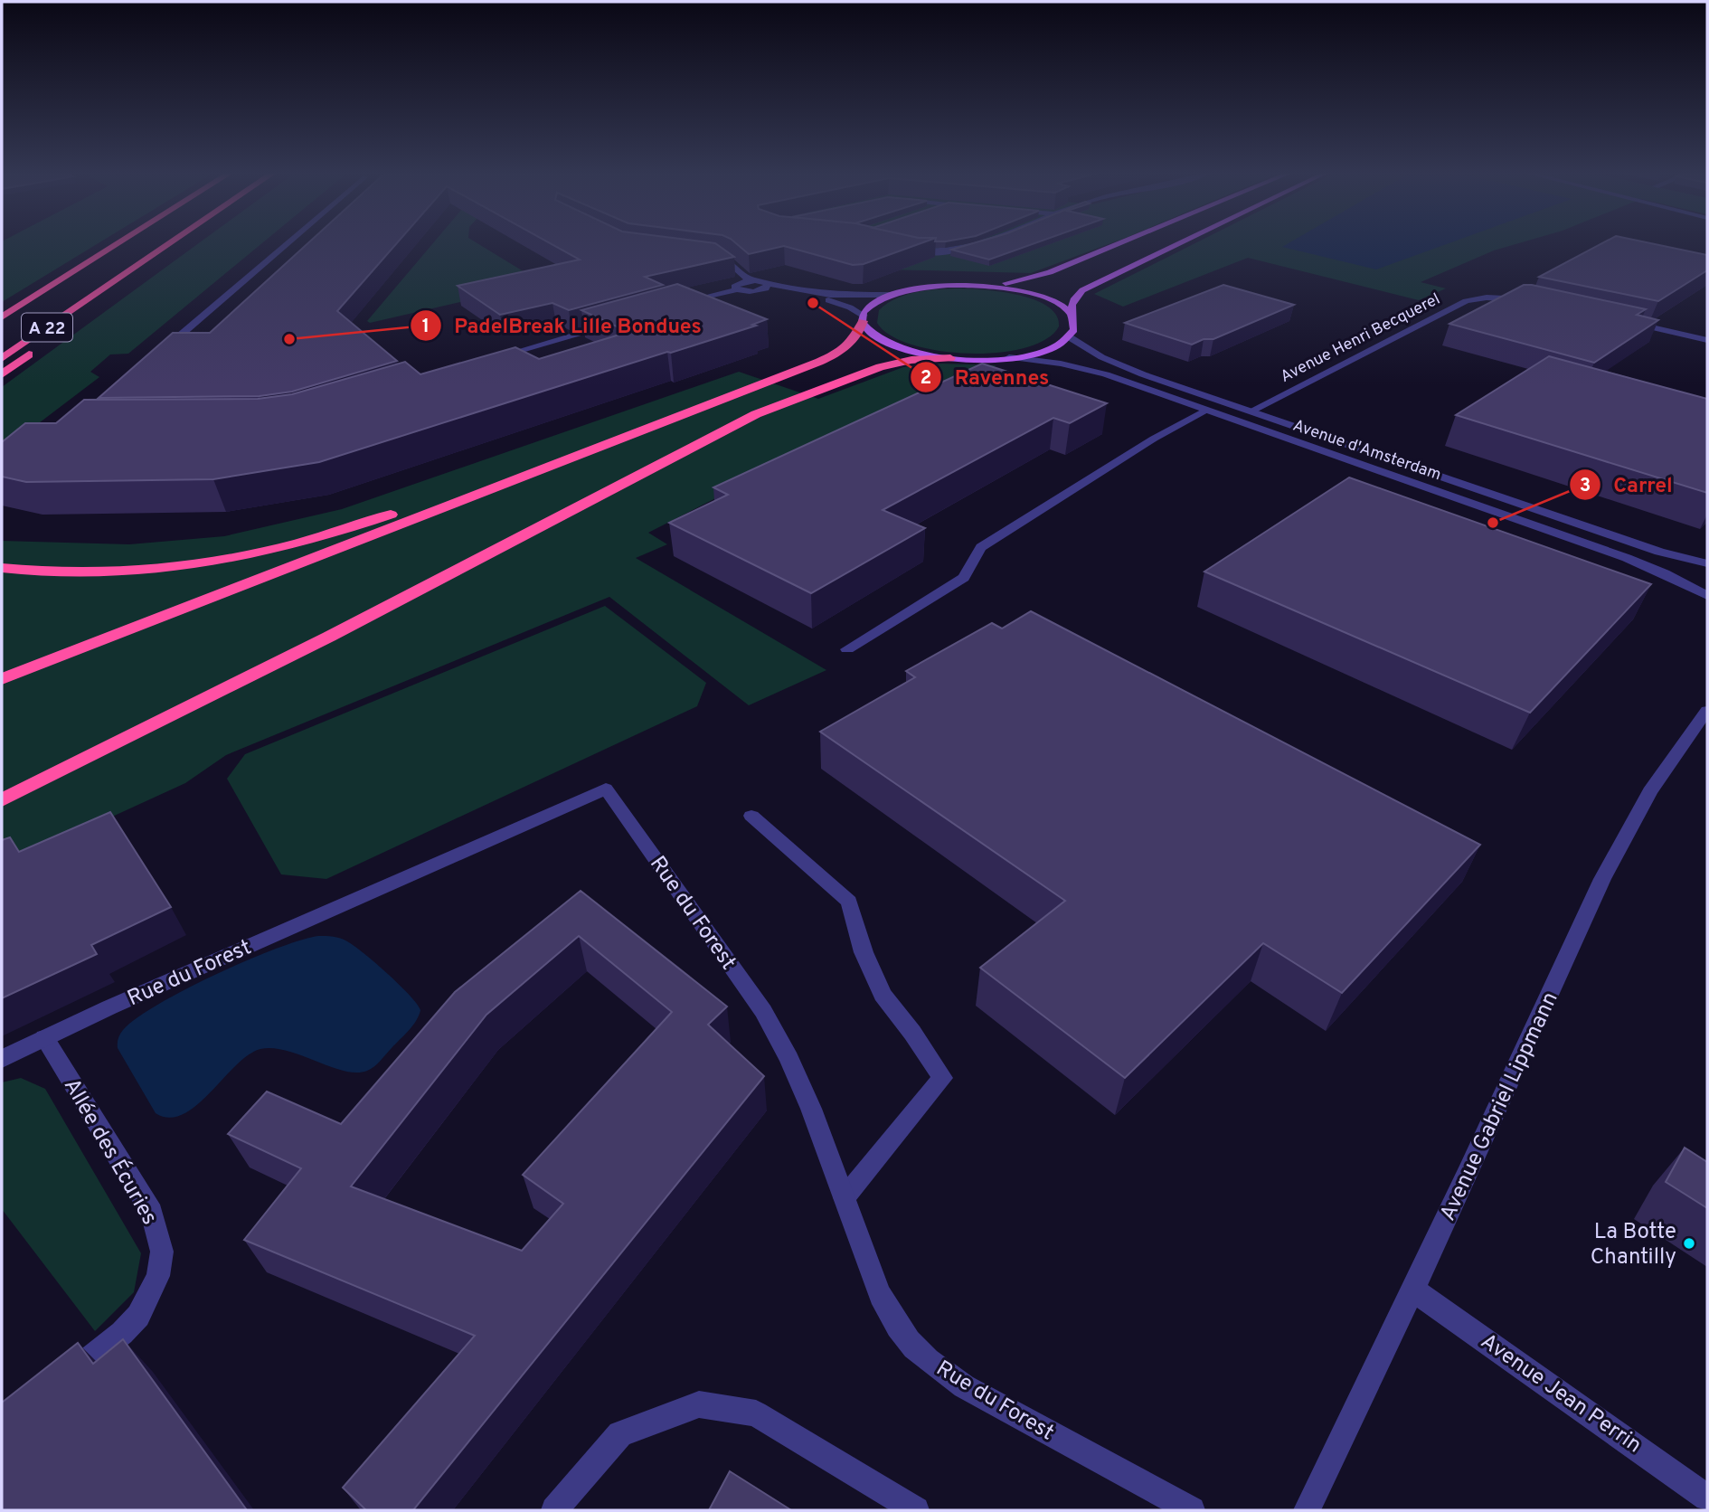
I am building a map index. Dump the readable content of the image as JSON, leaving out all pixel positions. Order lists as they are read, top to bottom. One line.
{"streets":{"highway":["A 22"],"street":["Avenue Henri Becquerel","Avenue d'Amsterdam","Rue du Forest","Avenue Gabriel Lippmann","Allée des Écuries","Avenue Jean Perrin"]},"crossings":[["Avenue Henri Becquerel","Avenue d'Amsterdam"],["Rue du Forest","Allée des Écuries"],["Avenue Gabriel Lippmann","Avenue Jean Perrin"]],"places":["Ravennes","PadelBreak Lille Bondues","Carrel","La Botte Chantilly"]}
